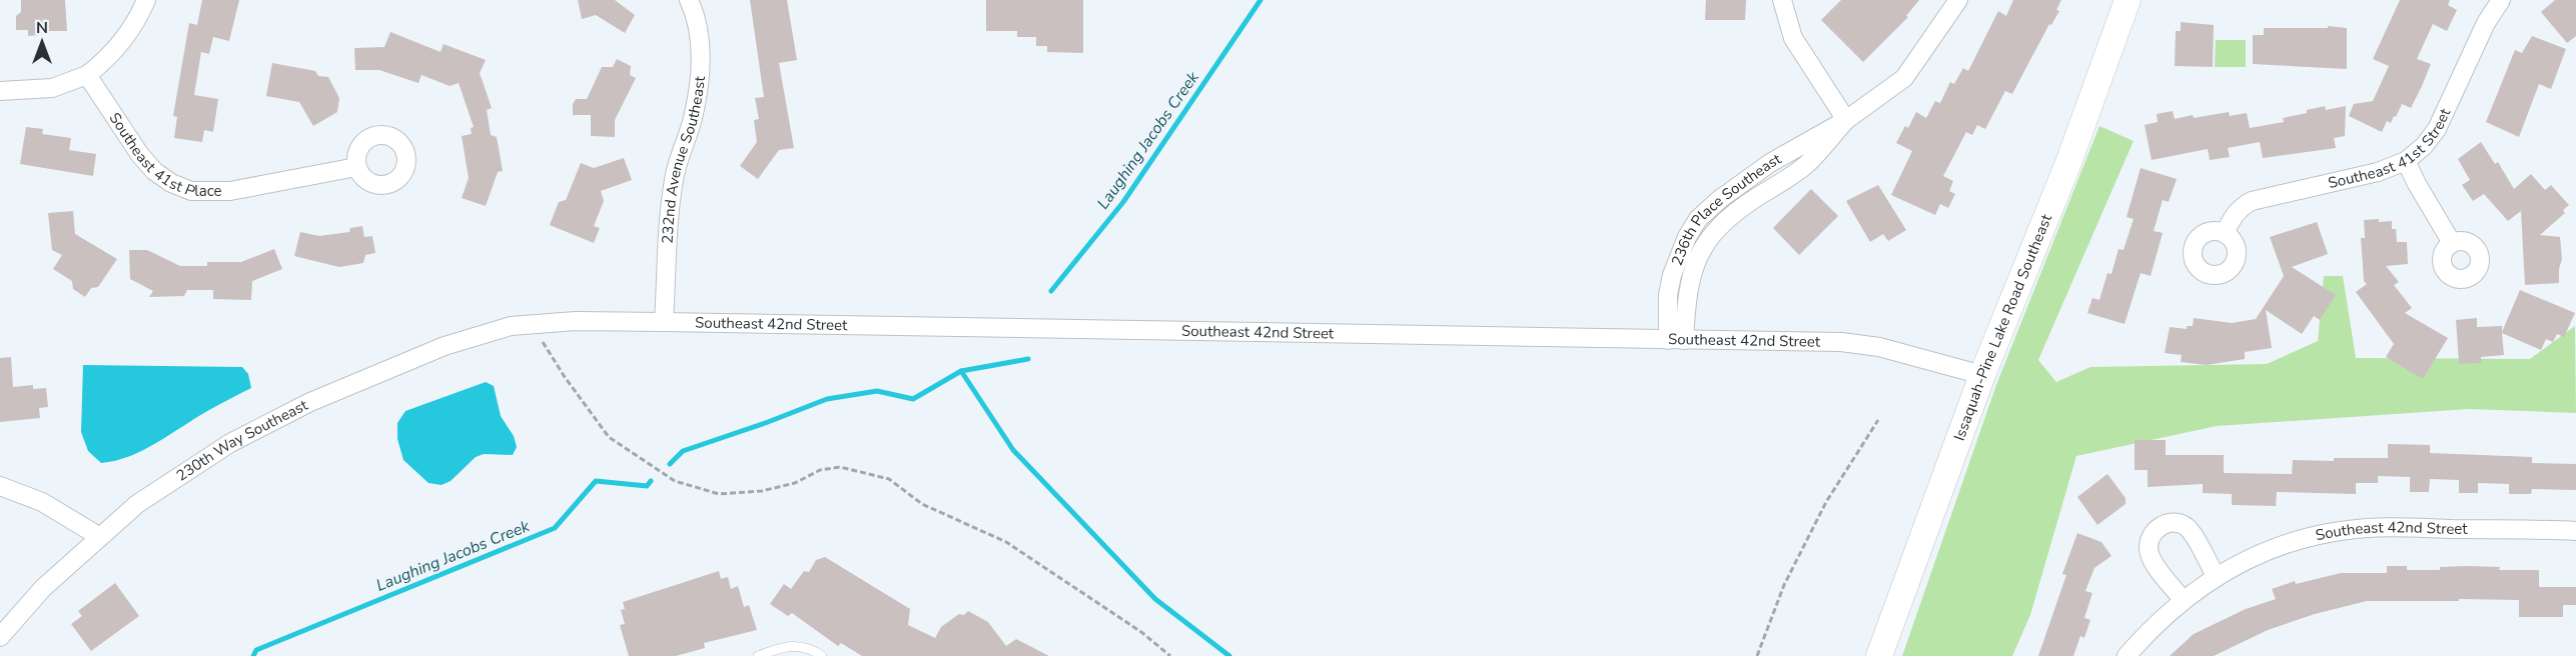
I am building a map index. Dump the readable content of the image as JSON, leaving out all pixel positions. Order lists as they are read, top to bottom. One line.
{"streets":{"main road":["Issaquah-Pine Lake Road Southeast"],"street":["Southeast 41st Street","Southeast 41st Place","232nd Avenue Southeast","236th Place Southeast","Southeast 42nd Street","230th Way Southeast"]},"crossings":[["232nd Avenue Southeast","Southeast 42nd Street"],["236th Place Southeast","Southeast 42nd Street"],["Southeast 42nd Street","Issaquah-Pine Lake Road Southeast"],["Southeast 42nd Street","230th Way Southeast"]],"water":["Laughing Jacobs Creek"],"north":"top"}
